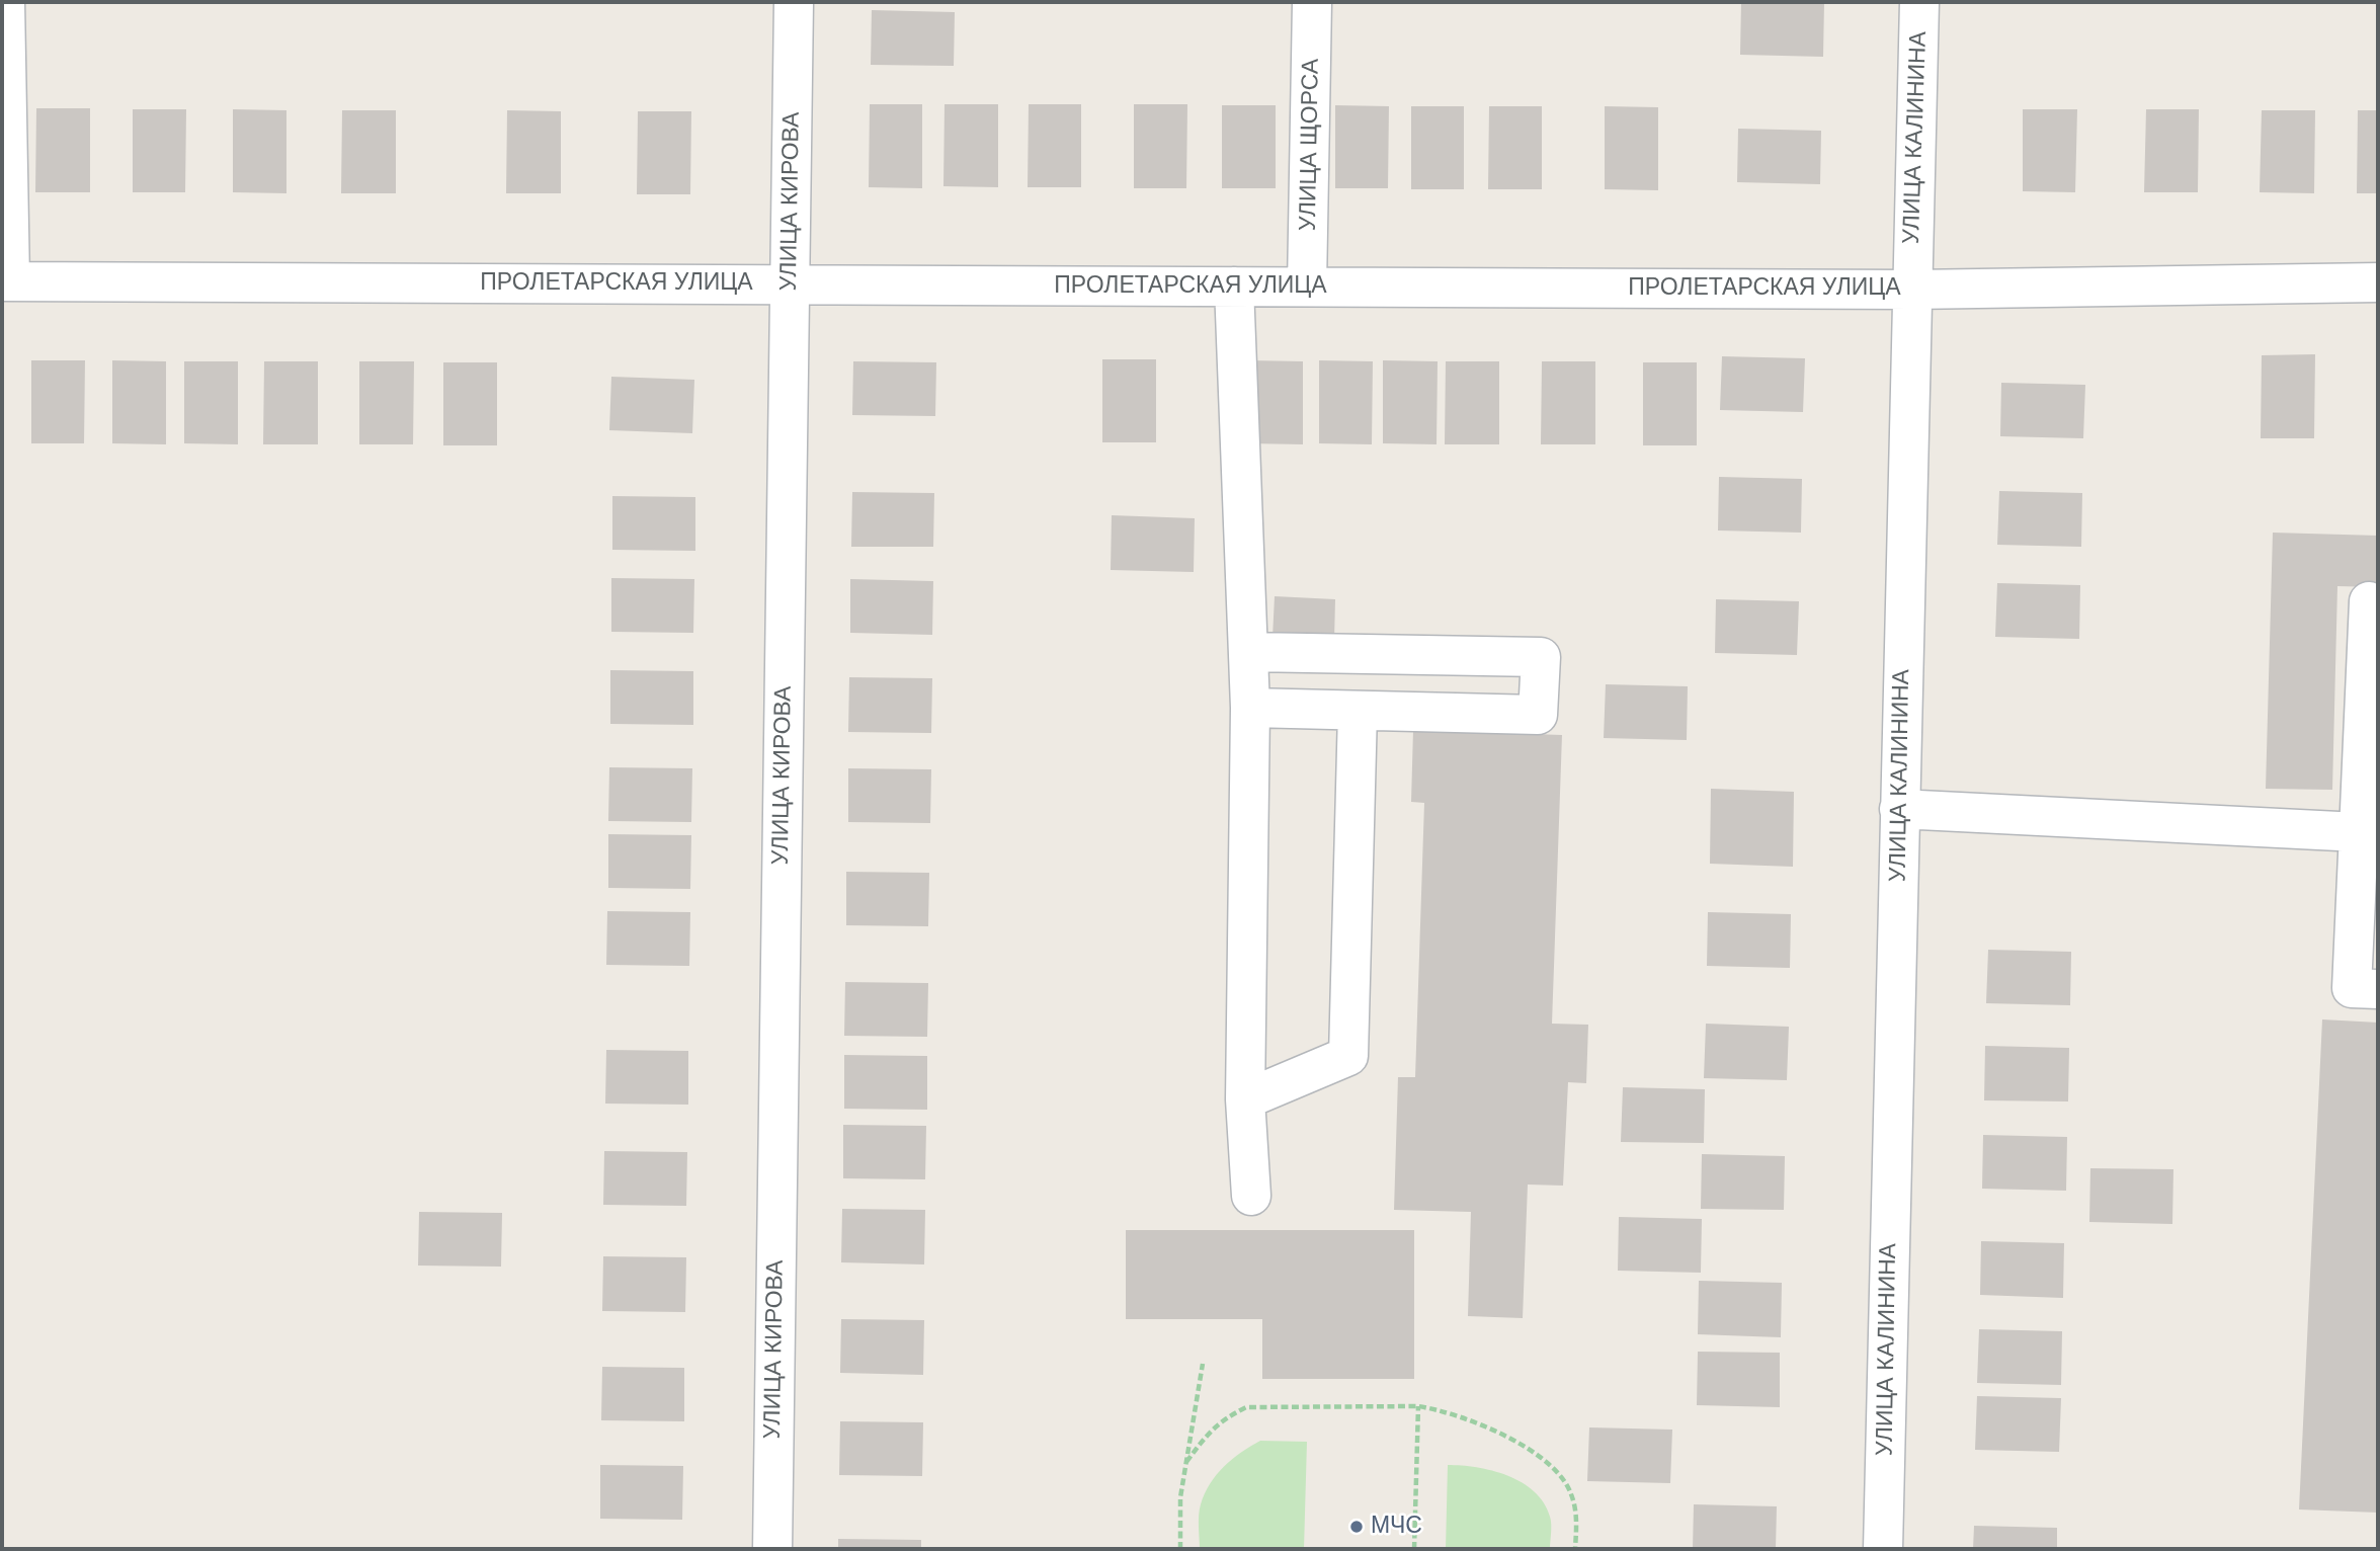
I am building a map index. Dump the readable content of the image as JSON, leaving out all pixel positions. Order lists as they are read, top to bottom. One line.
{"streets":{"street":["УЛИЦА КАЛИНИНА","УЛИЦА ЩОРСА","УЛИЦА КИРОВА","ПРОЛЕТАРСКАЯ УЛИЦА"]},"crossings":[["УЛИЦА КАЛИНИНА","ПРОЛЕТАРСКАЯ УЛИЦА"],["УЛИЦА ЩОРСА","ПРОЛЕТАРСКАЯ УЛИЦА"],["УЛИЦА КИРОВА","ПРОЛЕТАРСКАЯ УЛИЦА"]],"places":["МЧС"]}
